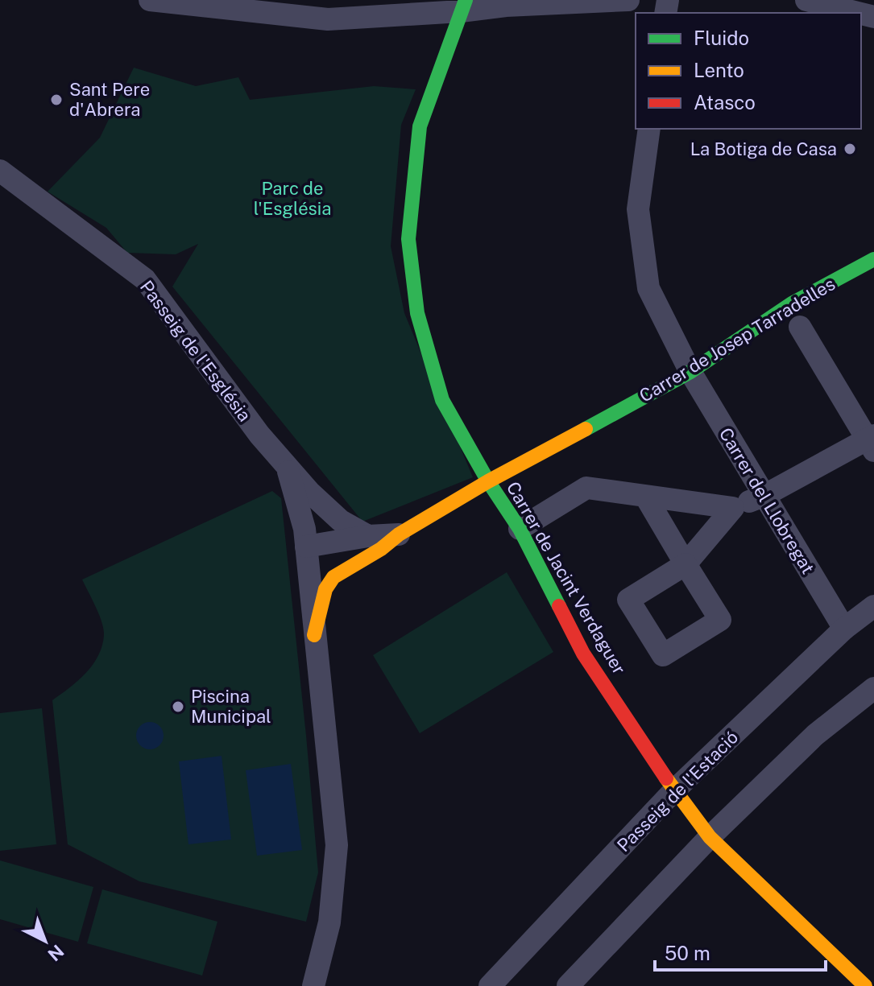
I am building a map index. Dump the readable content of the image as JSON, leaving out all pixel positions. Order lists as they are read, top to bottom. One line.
{"streets":{"street":["Carrer de Josep Tarradelles","Passeig de l'Església","Carrer del Llobregat","Carrer de Jacint Verdaguer","Passeig de l'Estació"]},"crossings":[["Carrer de Josep Tarradelles","Passeig de l'Església"],["Carrer de Josep Tarradelles","Carrer del Llobregat"],["Carrer de Josep Tarradelles","Carrer de Jacint Verdaguer"],["Carrer del Llobregat","Passeig de l'Estació"],["Carrer de Jacint Verdaguer","Passeig de l'Estació"]],"parks":["Parc de l'Església"],"places":["Sant Pere d'Abrera","La Botiga de Casa","Piscina Municipal"],"legend":["Fluido","Lento","Atasco"],"scale_bar":"50 m","north":"bottom right"}
